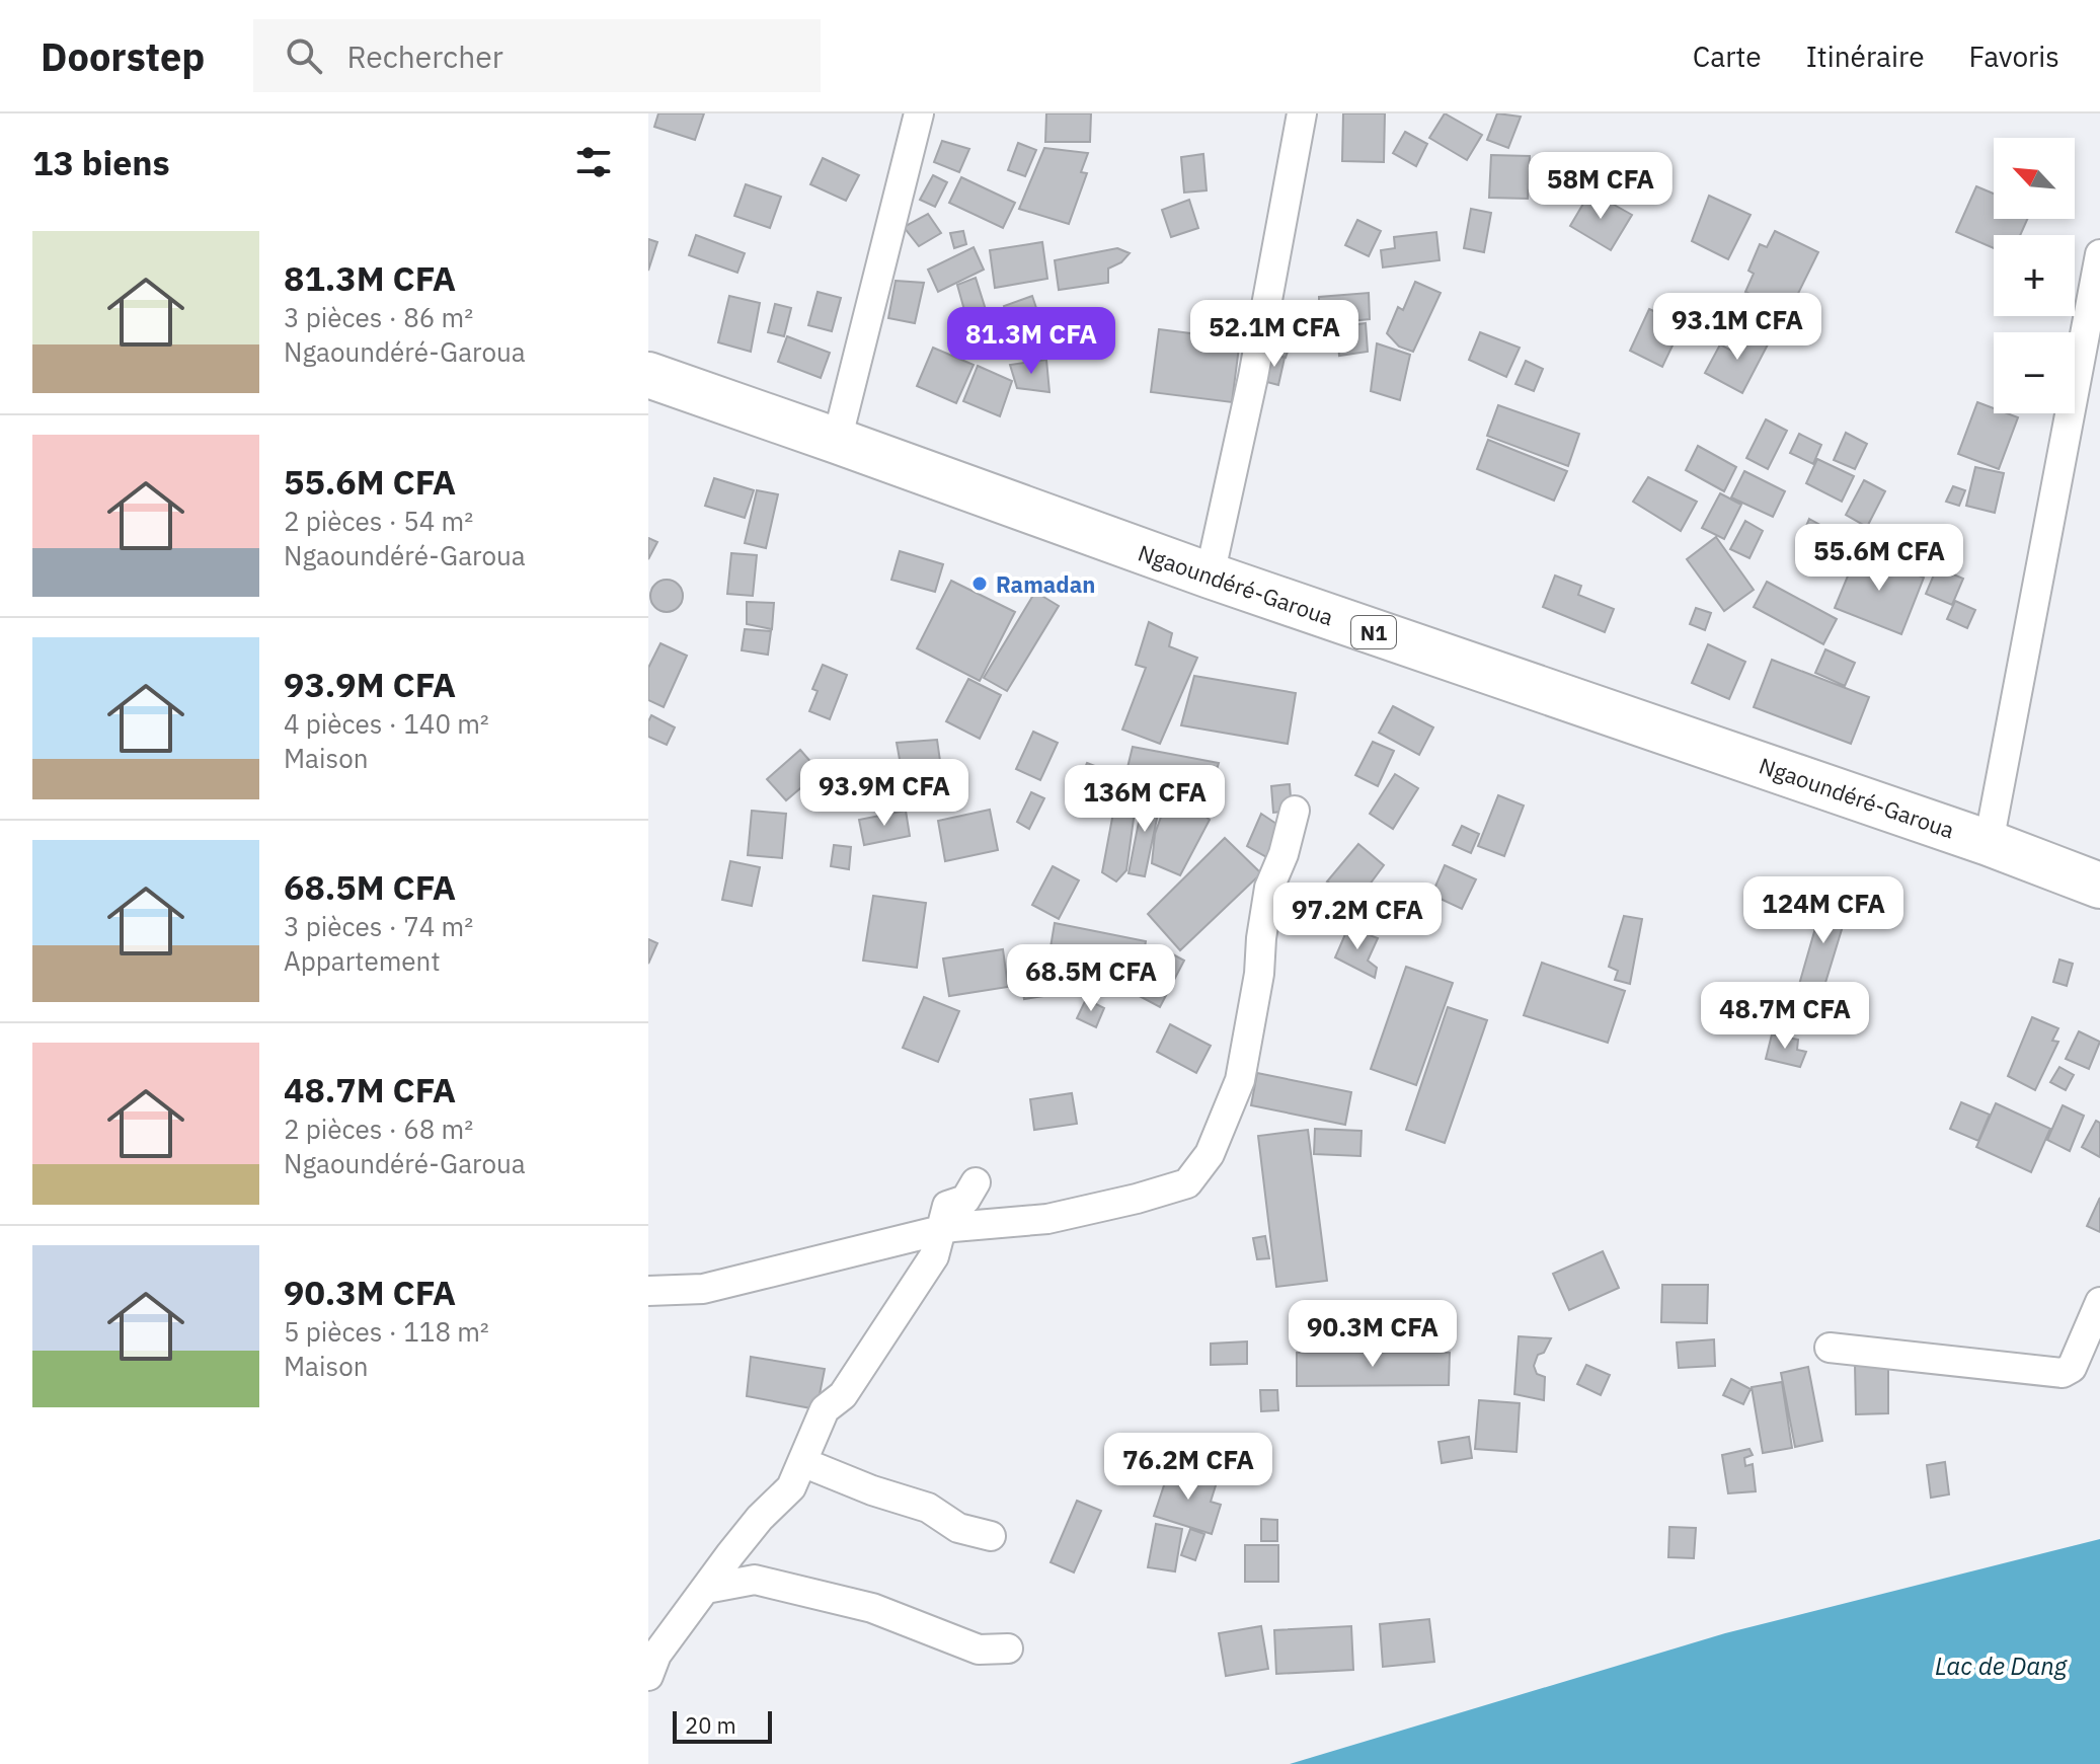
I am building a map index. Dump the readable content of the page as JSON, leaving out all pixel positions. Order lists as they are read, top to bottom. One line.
{"streets":{"highway":["Ngaoundéré-Garoua","N1"]},"water":["Lac de Dang"],"places":["Ramadan"],"scale_bar":"20 m","north":"top left","page":{"header":"Doorstep","search":"Rechercher","nav":["Carte","Itinéraire","Favoris"],"heading":"13 biens","map_buttons":["+","−"],"price":["58M CFA","93.1M CFA","52.1M CFA","81.3M CFA","55.6M CFA","93.9M CFA","136M CFA","124M CFA","97.2M CFA","68.5M CFA","48.7M CFA","90.3M CFA","76.2M CFA"],"list":[{"name":"81.3M CFA","note":"3 pièces · 86 m² · Ngaoundéré-Garoua"},{"name":"55.6M CFA","note":"2 pièces · 54 m² · Ngaoundéré-Garoua"},{"name":"93.9M CFA","note":"4 pièces · 140 m² · Maison"},{"name":"68.5M CFA","note":"3 pièces · 74 m² · Appartement"},{"name":"48.7M CFA","note":"2 pièces · 68 m² · Ngaoundéré-Garoua"},{"name":"90.3M CFA","note":"5 pièces · 118 m² · Maison"}],"scale":"20 m"}}
